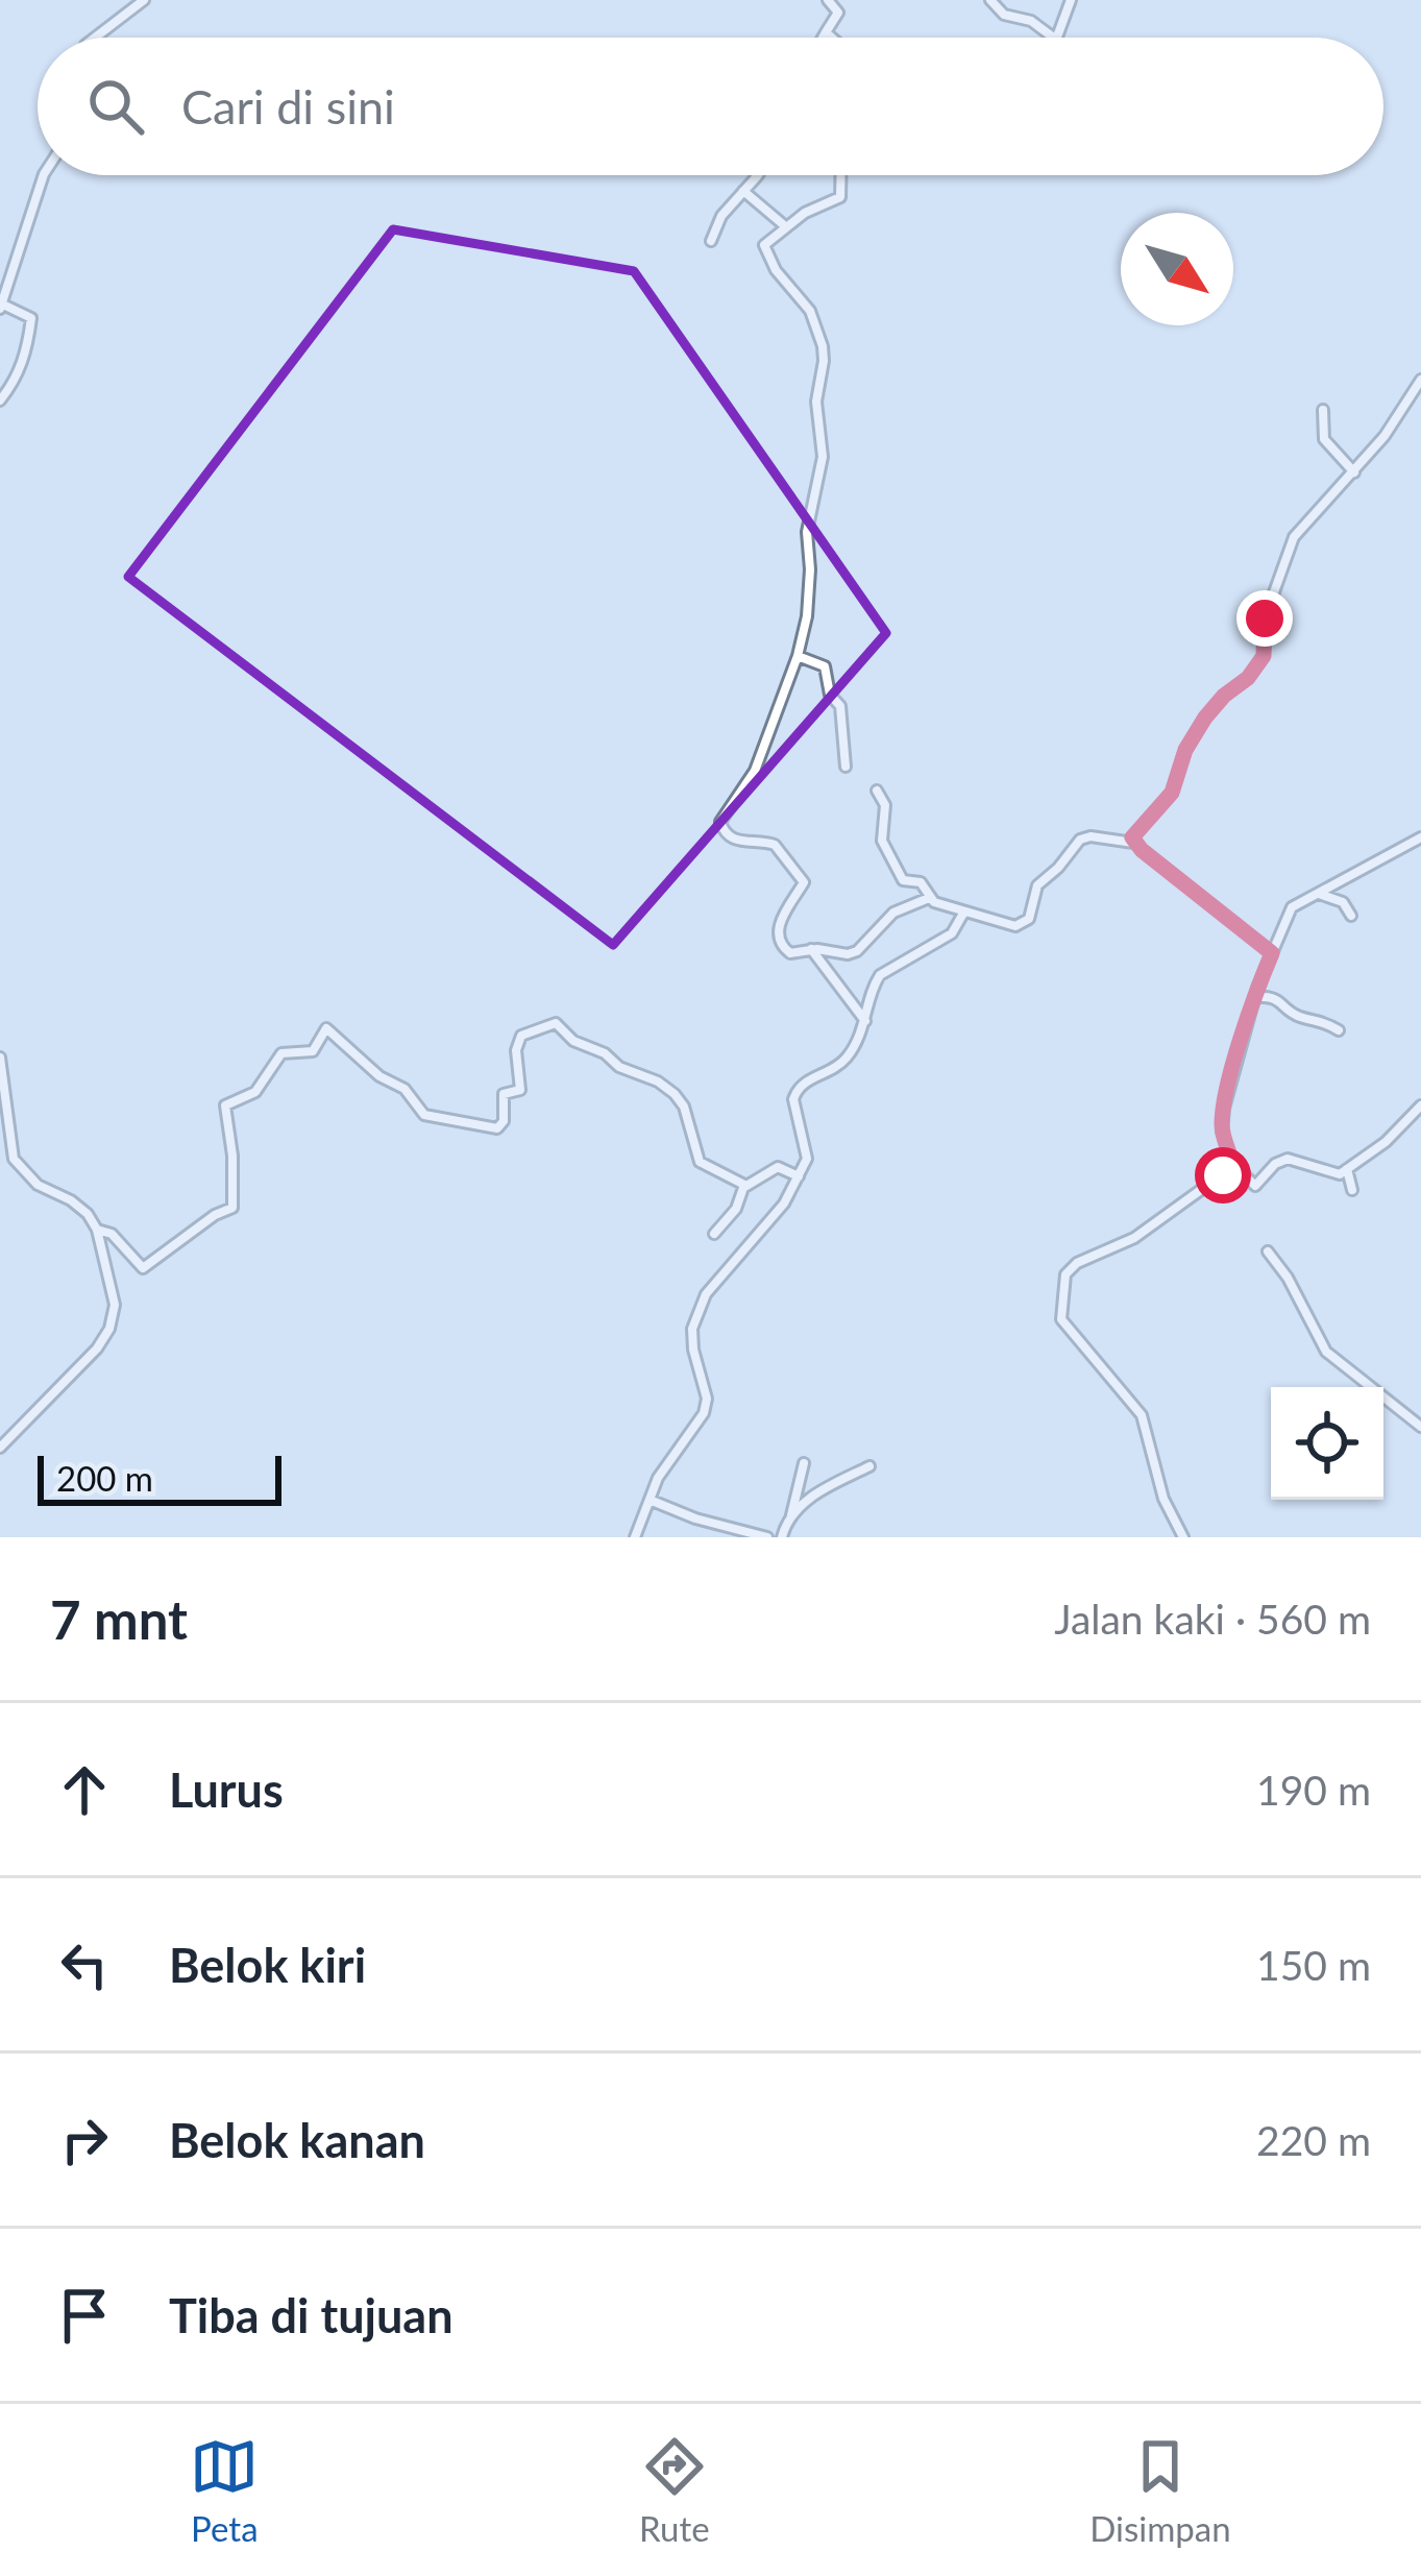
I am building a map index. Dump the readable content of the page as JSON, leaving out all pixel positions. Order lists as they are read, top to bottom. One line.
{"scale_bar":"200 m","north":"bottom right","page":{"search":"Cari di sini","scale":"200 m","heading":["7 mnt","Jalan kaki · 560 m"],"list":[["Lurus","190 m"],["Belok kiri","150 m"],["Belok kanan","220 m"],"Tiba di tujuan"],"nav":["Peta","Rute","Disimpan"]}}
